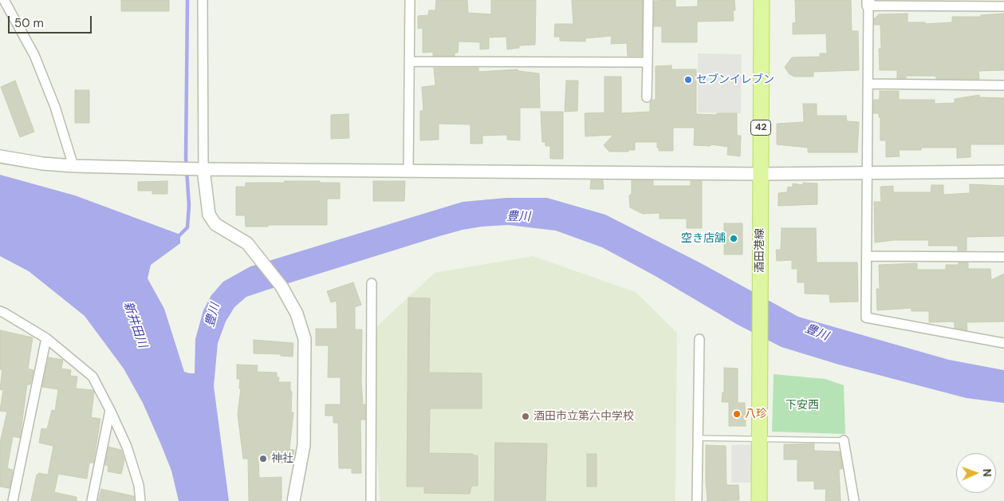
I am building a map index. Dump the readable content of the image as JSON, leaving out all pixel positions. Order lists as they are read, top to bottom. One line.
{"streets":{"main road":["42","酒田港線"]},"water":["豊川","新井田川"],"parks":["下安西"],"places":["セブンイレブン","空き店舗","八珍","酒田市立第六中学校","神社"],"scale_bar":"50 m","north":"right"}
